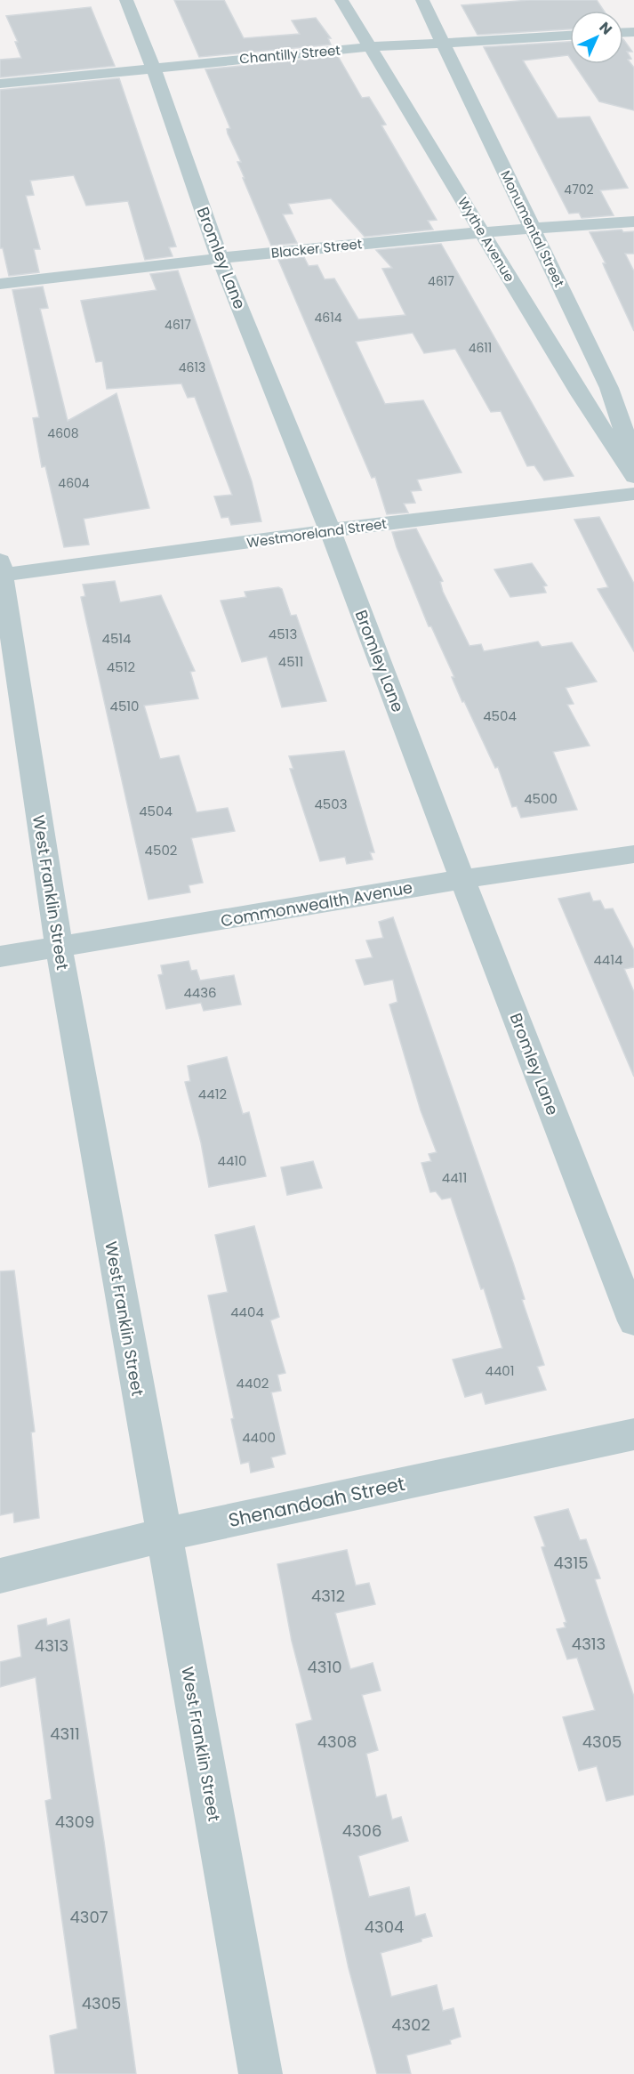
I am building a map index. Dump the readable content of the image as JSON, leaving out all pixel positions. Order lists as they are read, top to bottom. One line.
{"streets":{"street":["Chantilly Street","Monumental Street","Wythe Avenue","Blacker Street","Bromley Lane","Westmoreland Street","West Franklin Street","Commonwealth Avenue","Shenandoah Street"]},"crossings":[["Chantilly Street","Monumental Street"],["Chantilly Street","Wythe Avenue"],["Chantilly Street","Bromley Lane"],["Monumental Street","Blacker Street"],["Wythe Avenue","Blacker Street"],["Blacker Street","Bromley Lane"],["Bromley Lane","Westmoreland Street"],["Bromley Lane","Commonwealth Avenue"],["Westmoreland Street","West Franklin Street"],["West Franklin Street","Commonwealth Avenue"],["West Franklin Street","Shenandoah Street"]],"house_numbers":["4702","4617","4614","4617","4611","4613","4608","4604","4513","4514","4511","4512","4510","4504","4500","4503","4504","4502","4414","4436","4412","4410","4411","4404","4401","4402","4400","4315","4312","4313","4313","4310","4311","4308","4305","4309","4306","4307","4304","4305","4302"],"north":"top right"}
